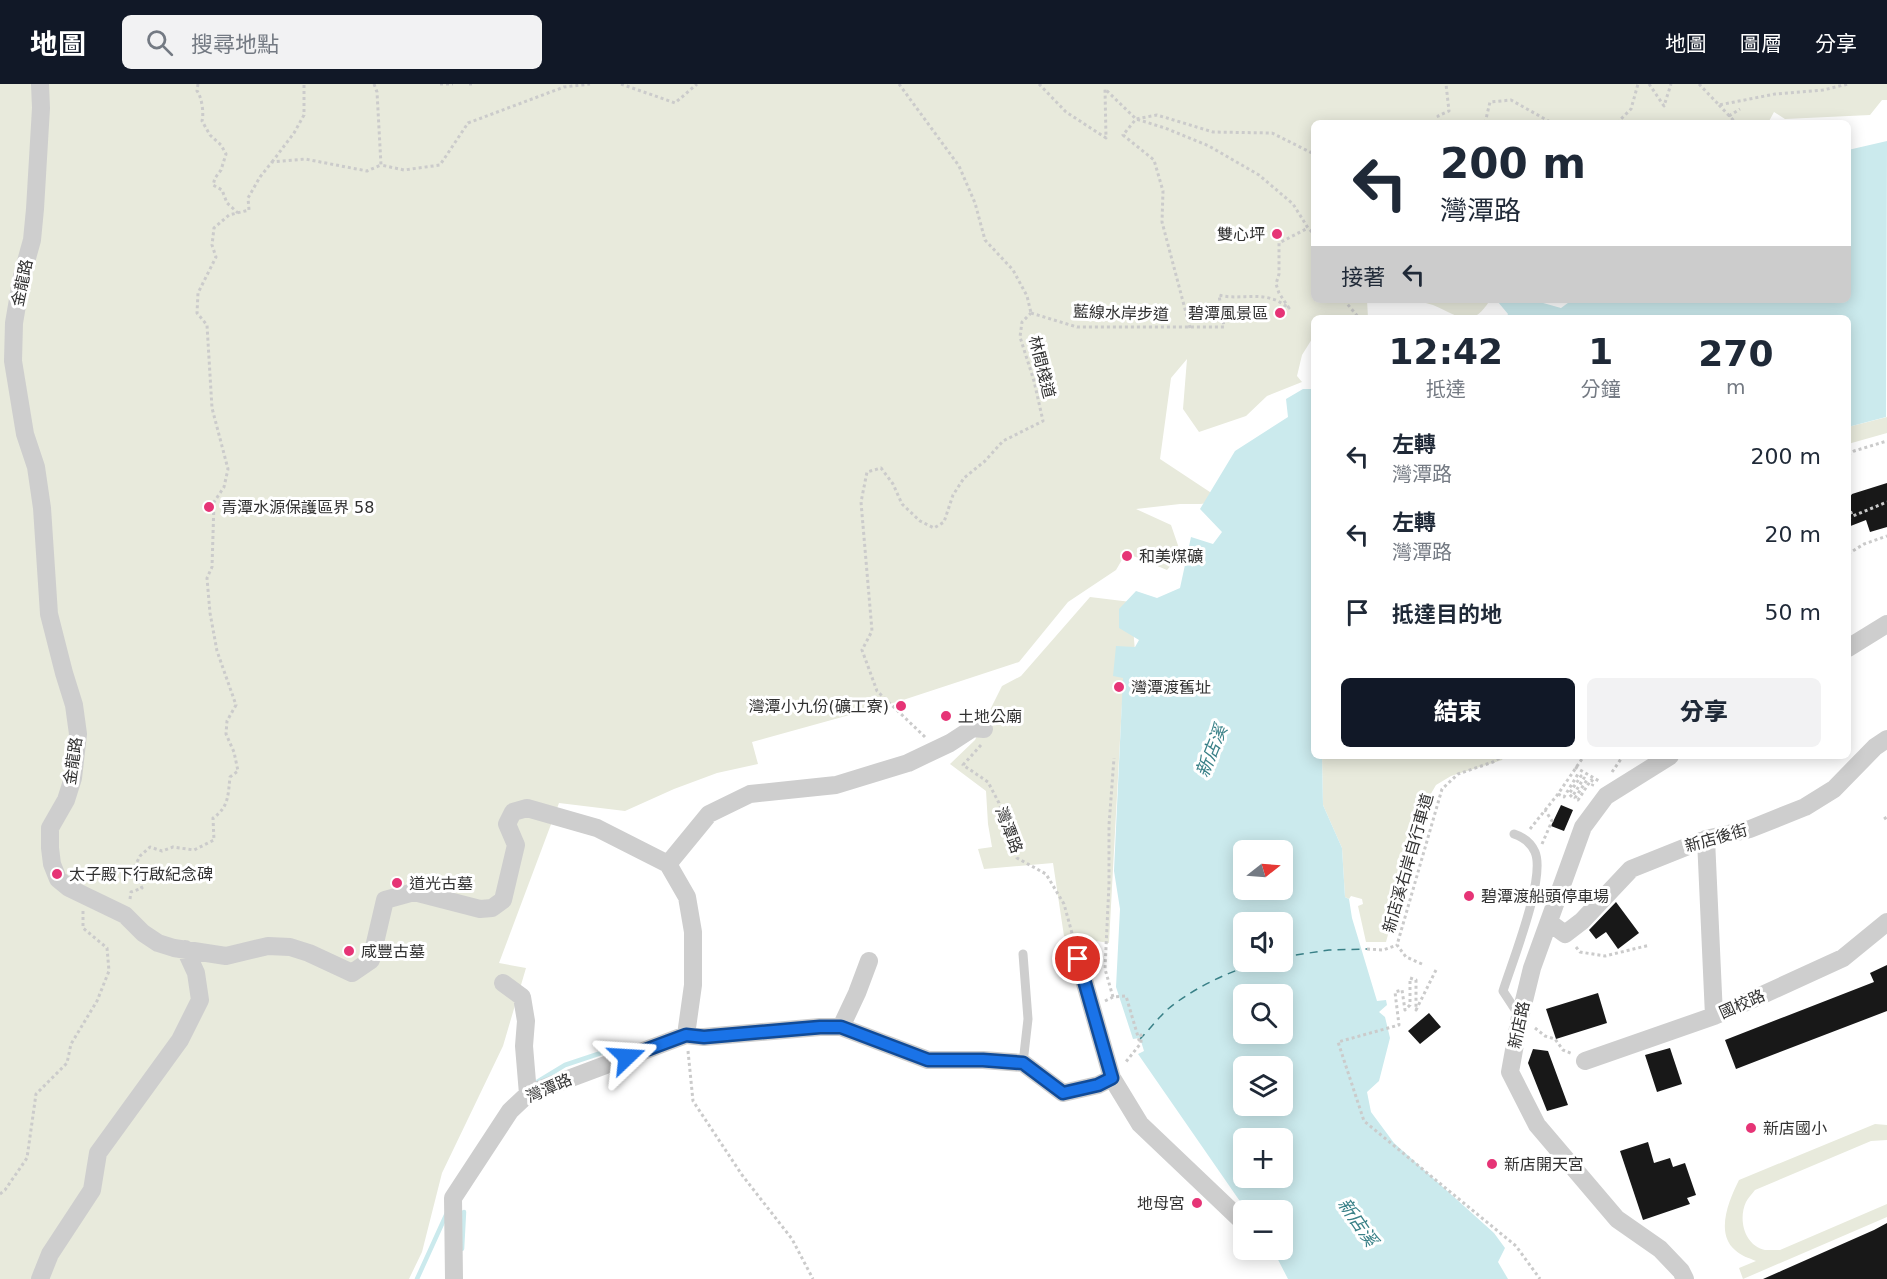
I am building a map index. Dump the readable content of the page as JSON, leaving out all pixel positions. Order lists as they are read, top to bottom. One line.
{"streets":{"street":["金龍路","灣潭路","新店後街","國校路","新店路"],"path":["藍線水岸步道","林間棧道","新店溪右岸自行車道"]},"crossings":[["藍線水岸步道","林間棧道"]],"water":["新店溪"],"places":["雙心坪","碧潭風景區","青潭水源保護區界 58","和美煤礦","灣潭渡舊址","灣潭小九份(礦工寮)","土地公廟","太子殿下行啟紀念碑","道光古墓","碧潭渡船頭停車場","咸豐古墓","新店國小","新店開天宮","地母宮"],"north":"right","page":{"header":"地圖","search":"搜尋地點","nav":["地圖","圖層","分享"],"turn":["200 m","灣潭路"],"then":"接著","eta":["12:42","抵達","1","分鐘","270","m"],"list":[{"name":"左轉","note":"灣潭路","value":"200 m"},{"name":"左轉","note":"灣潭路","value":"20 m"},{"name":"抵達目的地","value":"50 m"}],"buttons":["結束","分享"],"map_buttons":["+","−"]}}
